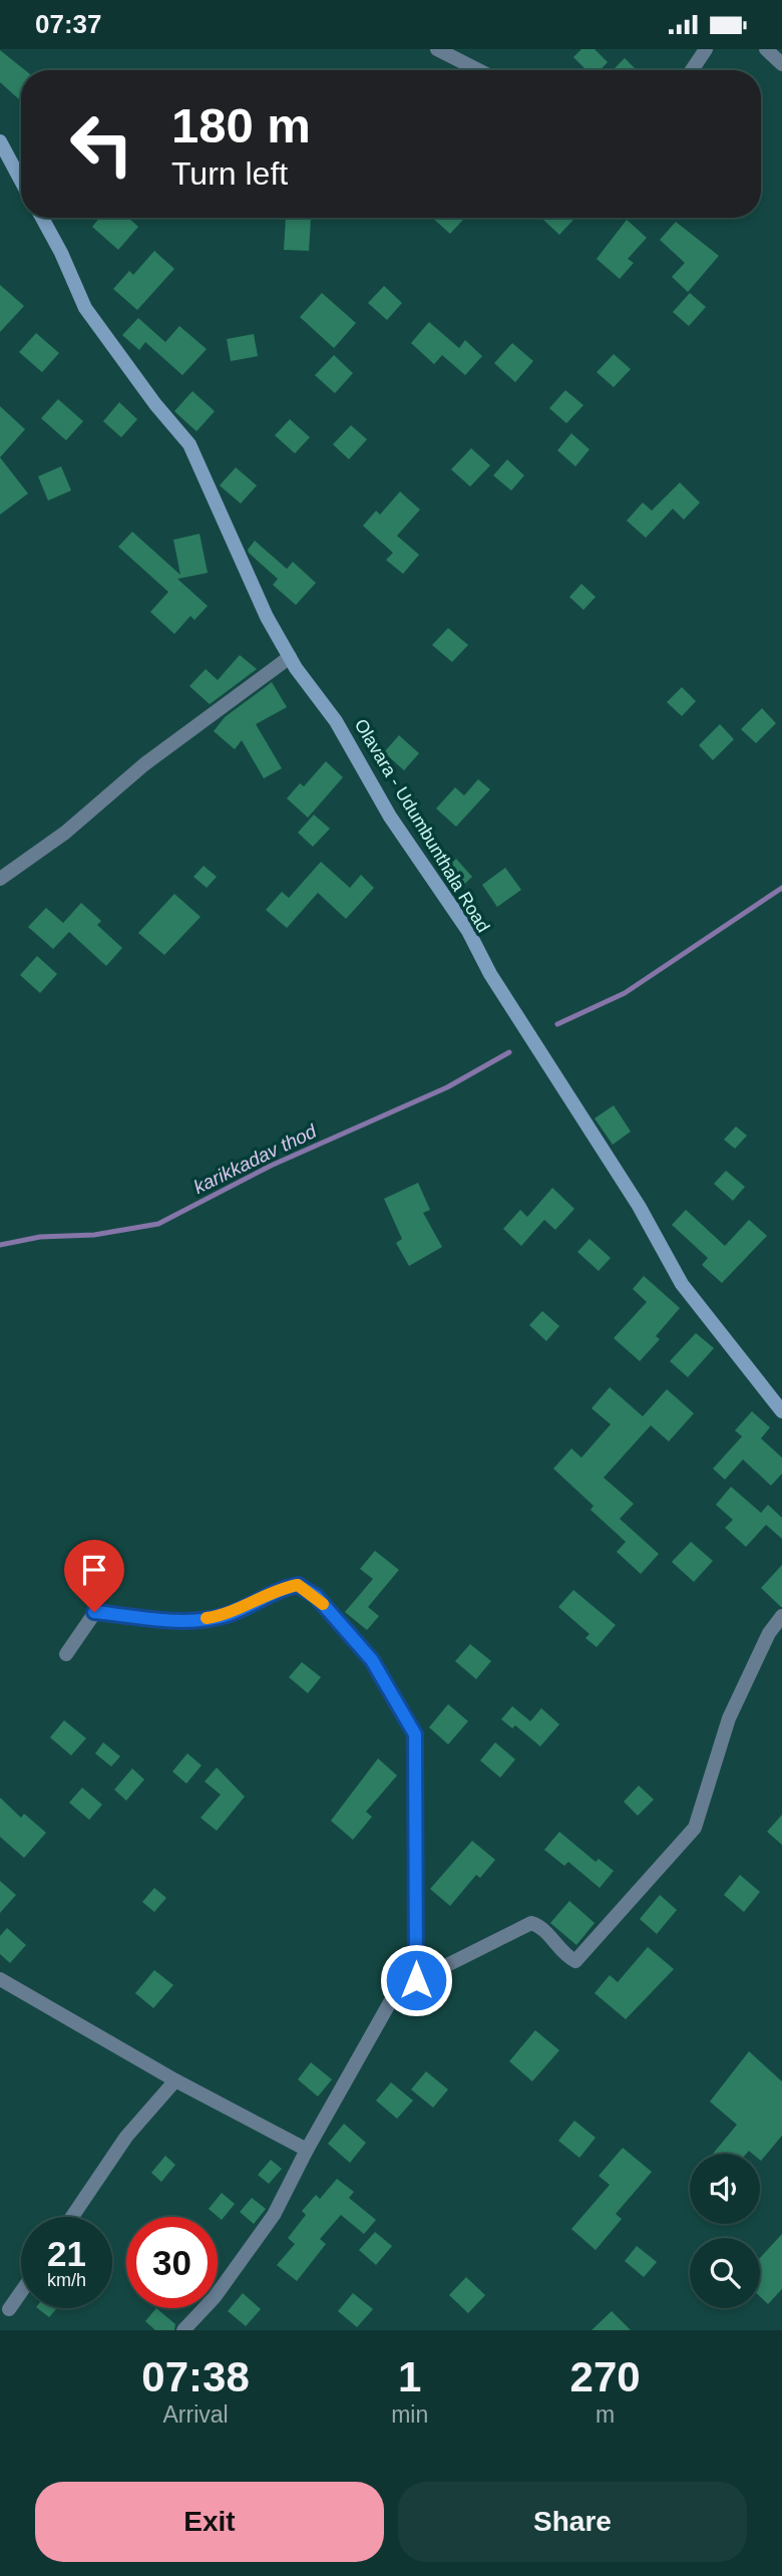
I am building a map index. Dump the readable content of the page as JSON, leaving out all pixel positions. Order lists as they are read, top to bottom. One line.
{"streets":{"main road":["Olavara - Udumbunthala Road"]},"water":["karikkadav thod"],"page":{"status":"07:37","turn":["180 m","Turn left"],"speed":"21 km/h","limit":"30","eta":["07:38","Arrival","1","min","270","m"],"buttons":["Exit","Share"]}}
